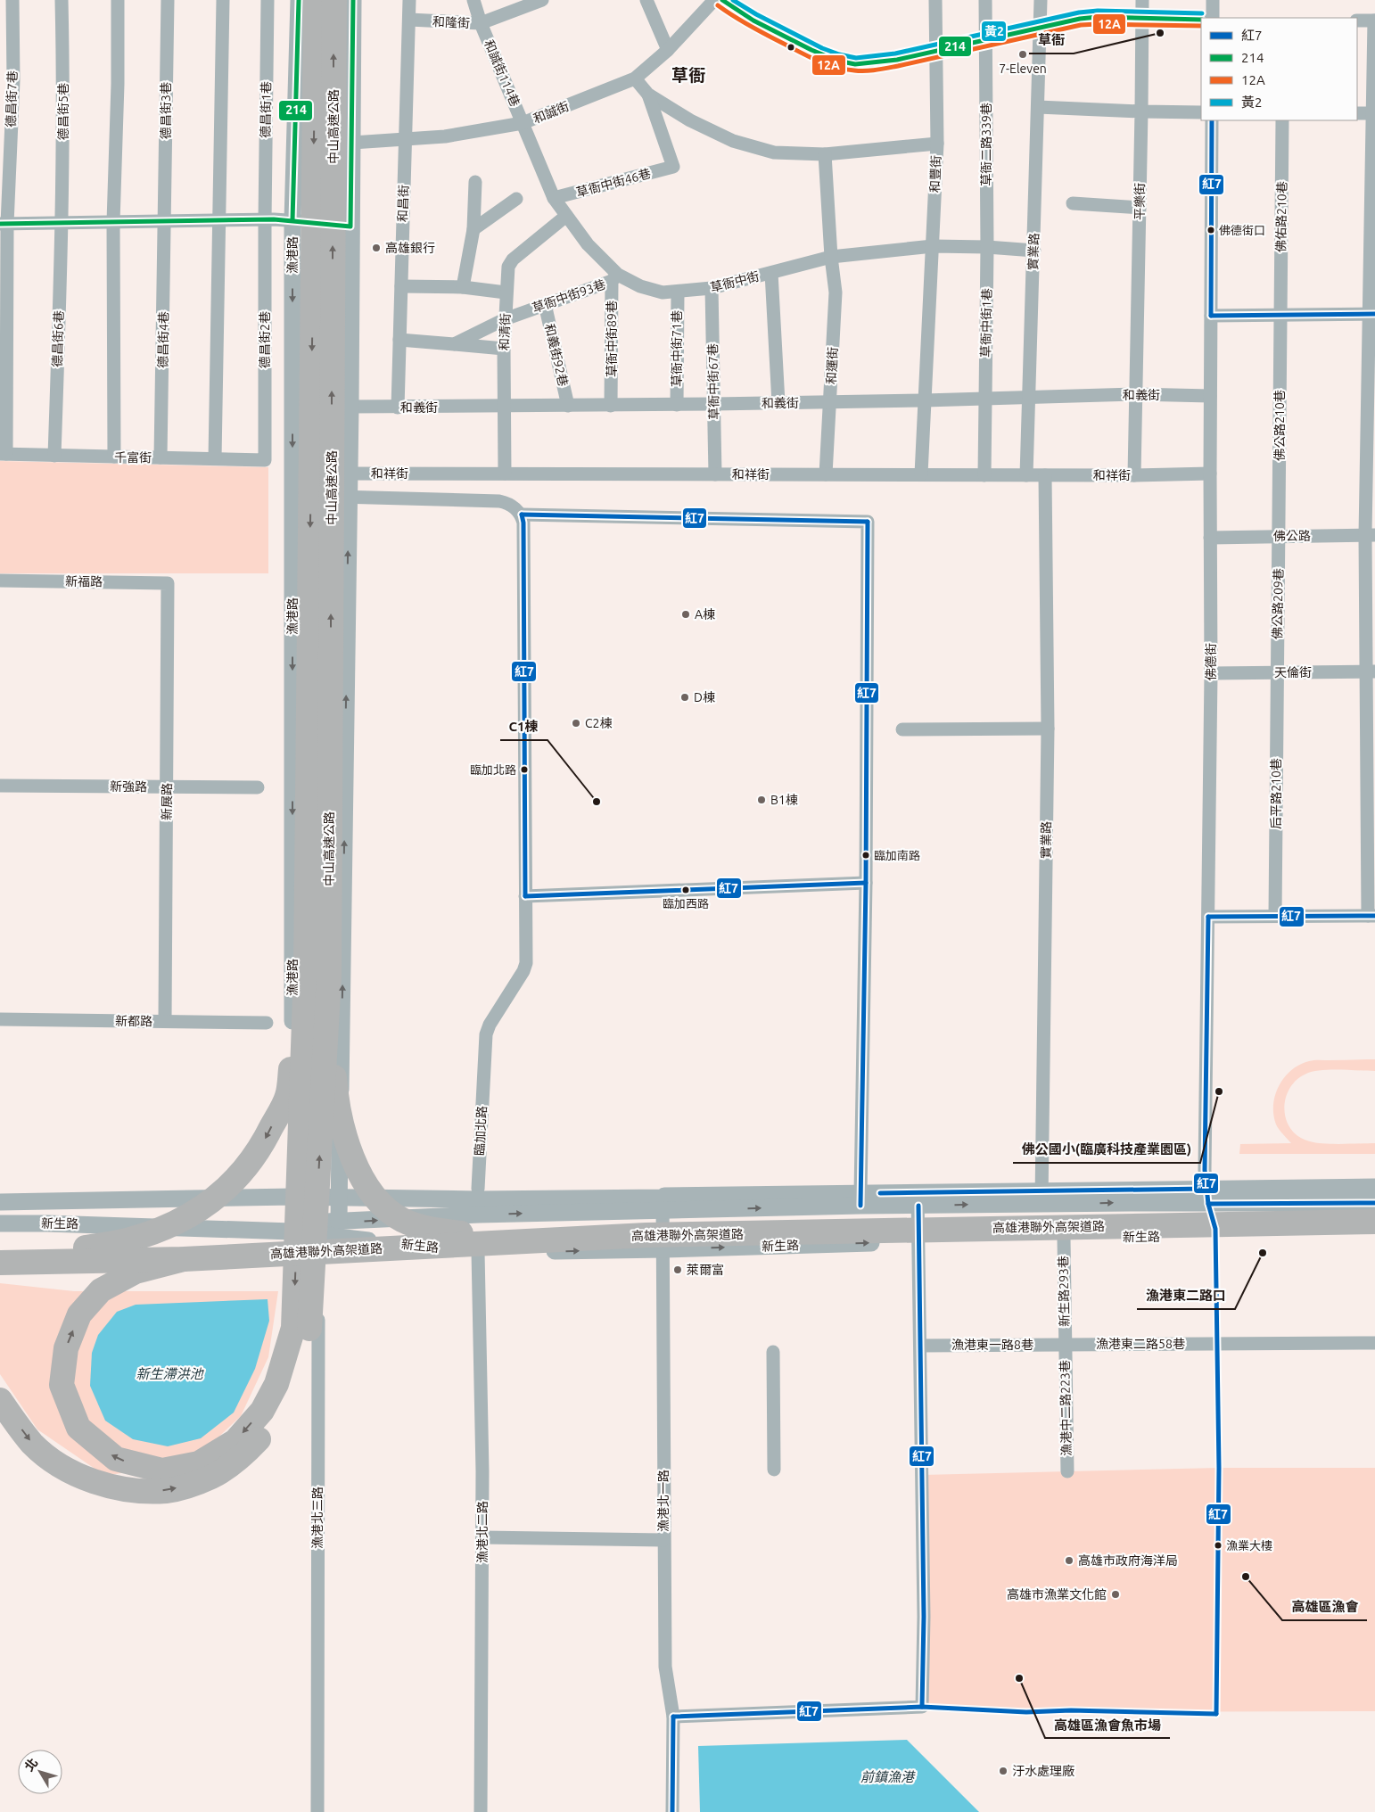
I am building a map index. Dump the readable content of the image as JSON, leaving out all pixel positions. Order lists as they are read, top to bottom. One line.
{"streets":{"highway":["中山高速公路","高雄港聯外高架道路"],"street":["和隆街","和誠街114巷","德昌街7巷","德昌街1巷","德昌街3巷","德昌街5巷","和誠街","草衙二路339巷","和豐街","草衙中街46巷","平樂街","和昌街","佛佑路210巷","實業路","漁港路","草衙中街","草衙中街93巷","草衙中街1巷","和清街","德昌街6巷","草衙中街89巷","德昌街4巷","德昌街2巷","草衙中街71巷","和義街92巷","和運街","草衙中街67巷","和義街","佛公路210巷","千富街","和祥街","佛公路","新福路","佛公路209巷","佛德街","天倫街","新強路","后平路210巷","新展路","新都路","臨加北路","新生路","新生路293巷","漁港東二路58巷","漁港東一路8巷","漁港中二路223巷","漁港北一路","漁港北三路","漁港北二路"]},"crossings":[["和隆街","和誠街114巷"],["和隆街","和昌街"],["和誠街114巷","和誠街"],["和誠街114巷","草衙中街"],["德昌街7巷","千富街"],["德昌街1巷","德昌街2巷"],["德昌街3巷","德昌街4巷"],["德昌街5巷","德昌街6巷"],["和誠街","和豐街"],["和誠街","和昌街"],["和誠街","草衙中街"],["草衙二路339巷","草衙中街"],["草衙二路339巷","草衙中街1巷"],["和豐街","草衙中街46巷"],["和豐街","草衙中街"],["和豐街","和運街"],["和豐街","和義街"],["和豐街","和祥街"],["草衙中街46巷","草衙中街"],["平樂街","和義街"],["平樂街","和祥街"],["和昌街","和義街"],["佛佑路210巷","佛公路210巷"],["實業路","草衙中街"],["實業路","和義街"],["實業路","和祥街"],["實業路","新生路"],["漁港路","和祥街"],["漁港路","新生路"],["草衙中街","草衙中街93巷"],["草衙中街","草衙中街1巷"],["草衙中街","和清街"],["草衙中街","草衙中街89巷"],["草衙中街","草衙中街71巷"],["草衙中街","和運街"],["草衙中街","草衙中街67巷"],["草衙中街93巷","和清街"],["草衙中街93巷","草衙中街89巷"],["草衙中街93巷","和義街92巷"],["草衙中街1巷","和義街"],["草衙中街1巷","和祥街"],["和清街","和義街"],["和清街","和祥街"],["德昌街6巷","千富街"],["草衙中街89巷","和義街"],["德昌街4巷","千富街"],["德昌街2巷","千富街"],["草衙中街71巷","和義街"],["和義街92巷","和義街"],["和運街","和義街"],["和運街","和祥街"],["草衙中街67巷","和義街"],["草衙中街67巷","和祥街"],["和義街","佛德街"],["佛公路210巷","佛公路"],["佛公路210巷","佛公路209巷"],["和祥街","佛德街"],["佛公路","佛公路209巷"],["佛公路","佛德街"],["新福路","新展路"],["佛公路209巷","天倫街"],["佛公路209巷","后平路210巷"],["佛德街","天倫街"],["佛德街","新生路"],["天倫街","后平路210巷"],["新強路","新展路"],["新展路","新都路"],["臨加北路","新生路"],["新生路","新生路293巷"],["新生路","漁港北一路"],["新生路","漁港北三路"],["新生路","漁港北二路"],["新生路293巷","漁港東二路58巷"],["新生路293巷","漁港東一路8巷"],["新生路293巷","漁港中二路223巷"],["漁港東二路58巷","漁港東一路8巷"],["漁港東二路58巷","漁港中二路223巷"],["漁港東一路8巷","漁港中二路223巷"]],"districts":["草衙"],"water":["新生滯洪池","前鎮漁港"],"places":["草衙","7-Eleven","佛德街口","高雄銀行","A棟","D棟","C2棟","臨加北路","B1棟","C1棟","臨加南路","臨加西路","佛公國小(臨廣科技產業園區)","漁港東二路口","萊爾富","漁業大樓","高雄市政府海洋局","高雄區漁會","高雄市漁業文化館","高雄區漁會魚市場","汙水處理廠"],"lines":["transit line 214","transit line 黃2","transit line 12A","transit line 紅7"],"legend":["紅7","214","12A","黃2"],"north":"top left"}
